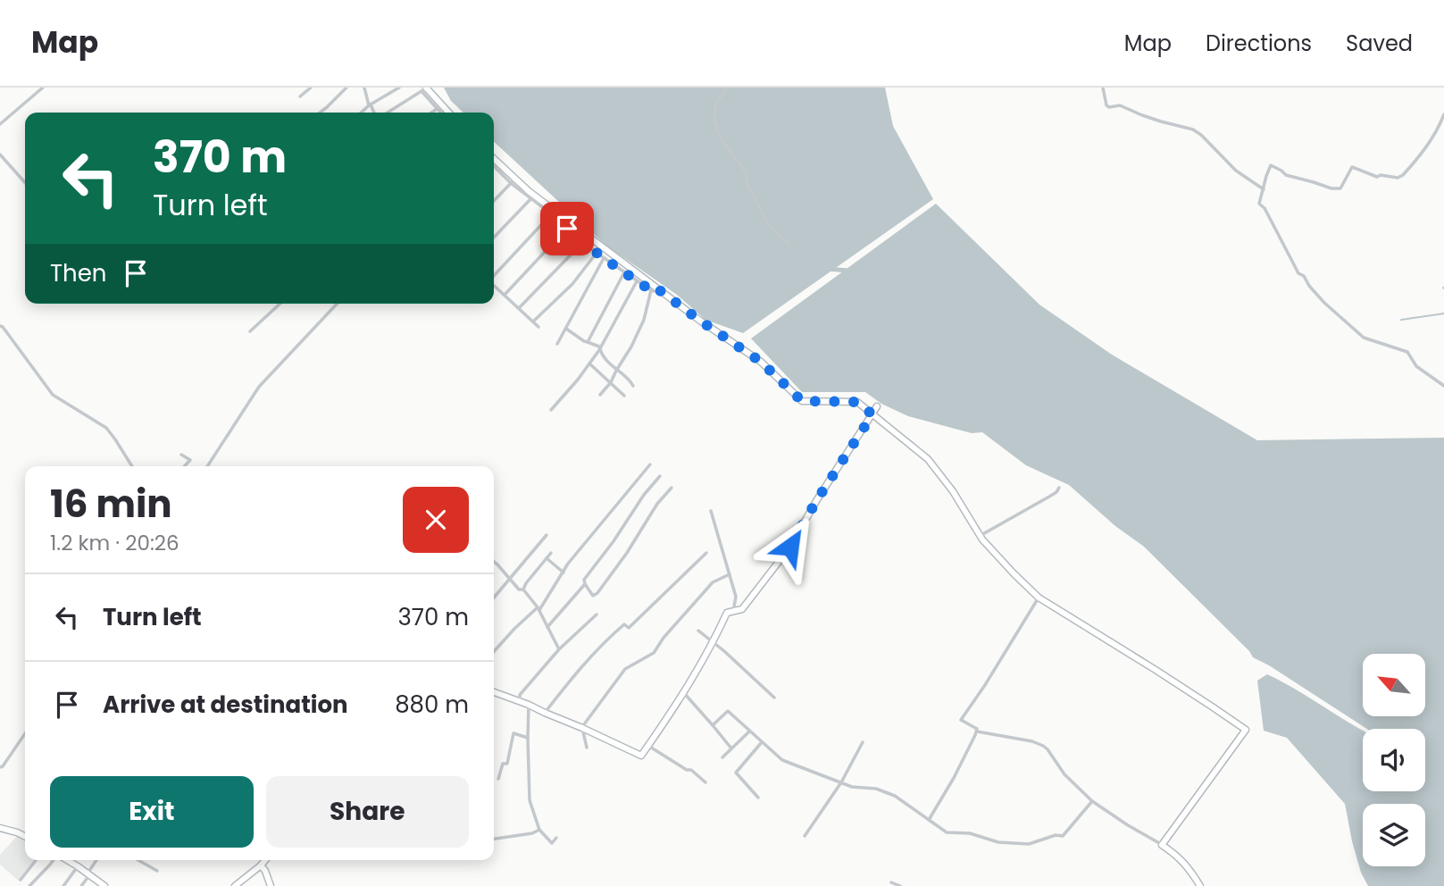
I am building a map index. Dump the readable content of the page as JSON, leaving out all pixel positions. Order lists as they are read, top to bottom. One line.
{"north":"top left","page":{"header":"Map","nav":["Map","Directions","Saved"],"turn":["370 m","Turn left"],"then":"Then","heading":["16 min","1.2 km · 20:26"],"list":[{"name":"Turn left","value":"370 m"},{"name":"Arrive at destination","value":"880 m"}],"buttons":["Exit","Share"]}}
